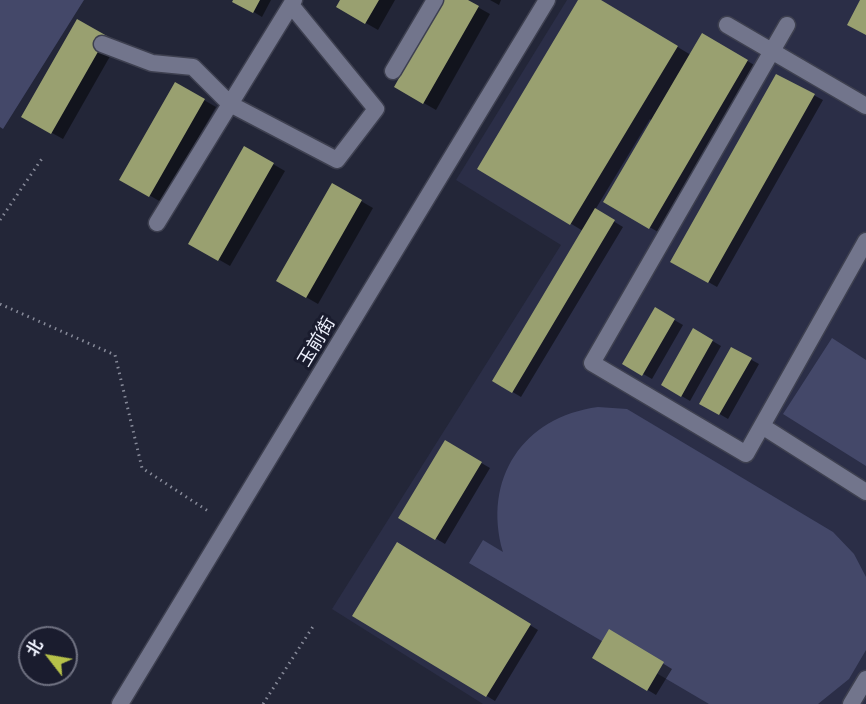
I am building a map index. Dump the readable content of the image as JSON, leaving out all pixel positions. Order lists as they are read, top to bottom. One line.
{"streets":{"street":["玉前街"]},"north":"top left"}
